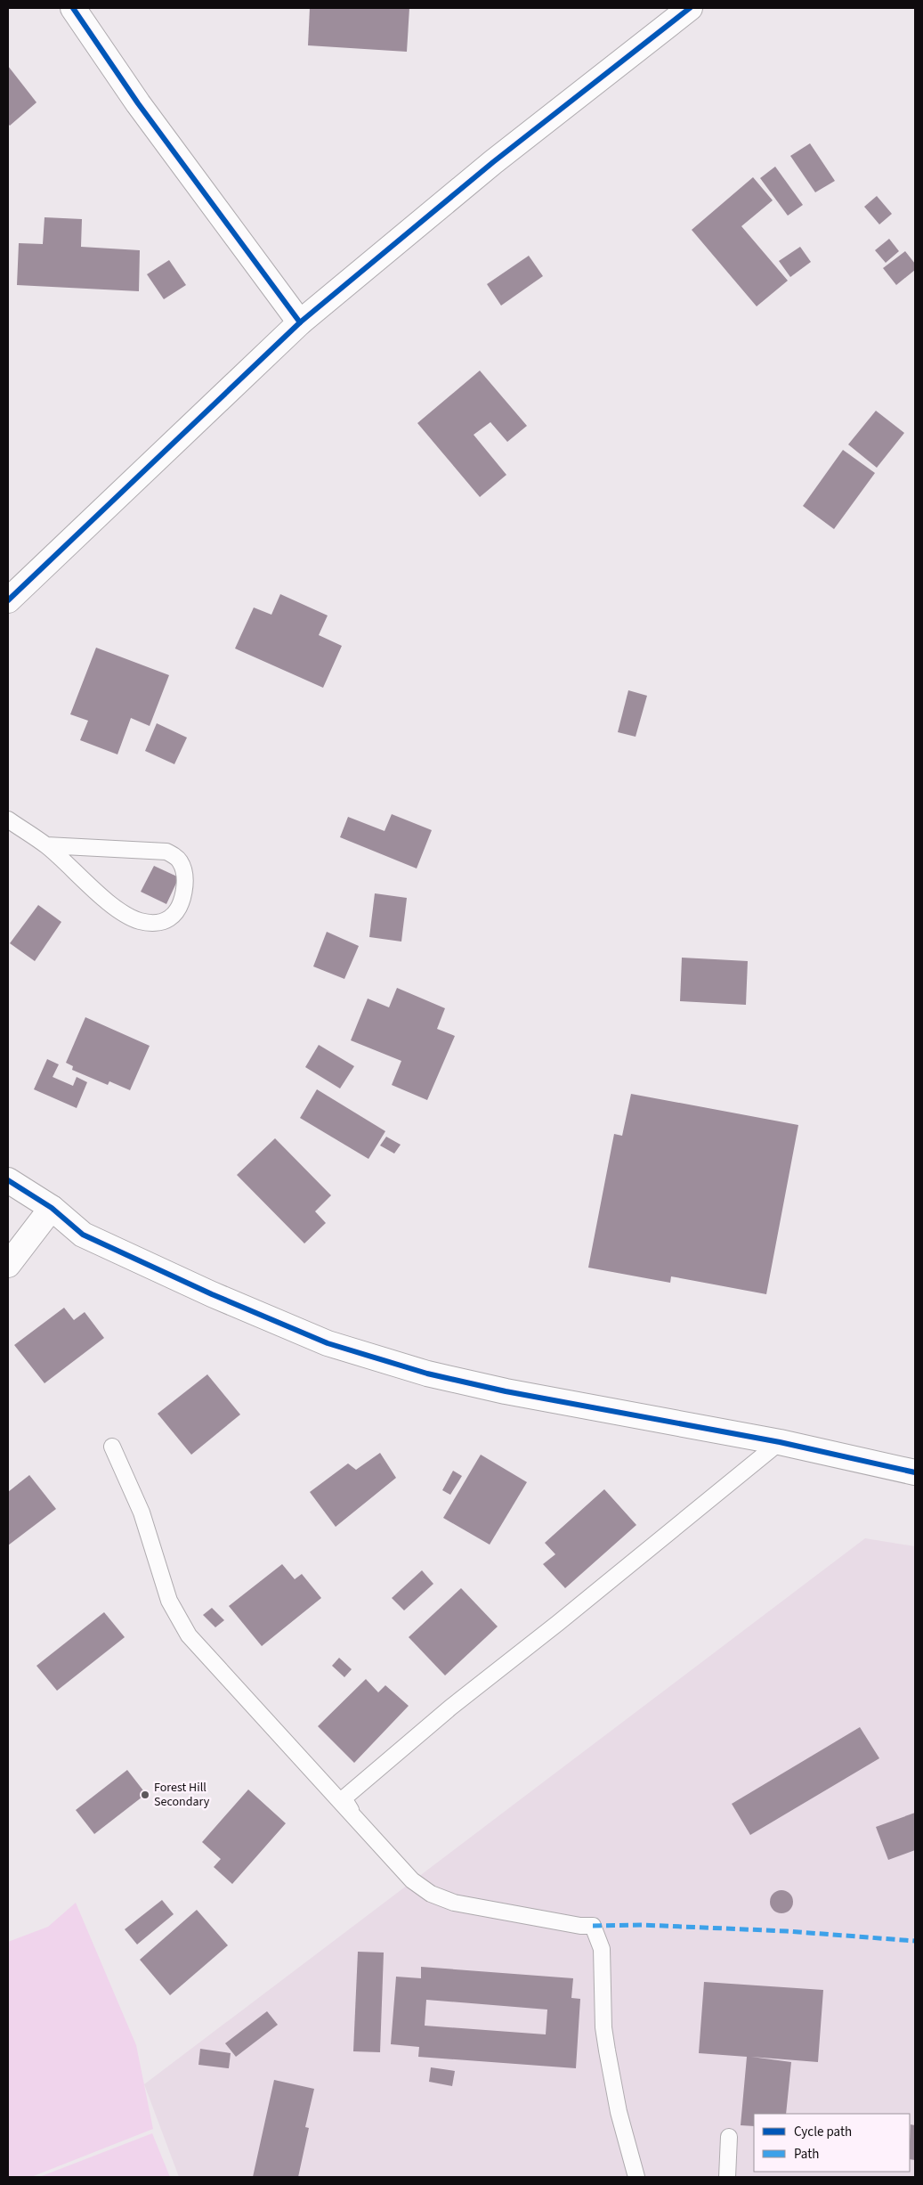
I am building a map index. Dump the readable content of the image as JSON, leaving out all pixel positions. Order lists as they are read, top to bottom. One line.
{"places":["Forest Hill Secondary"],"legend":["Cycle path","Path"]}
